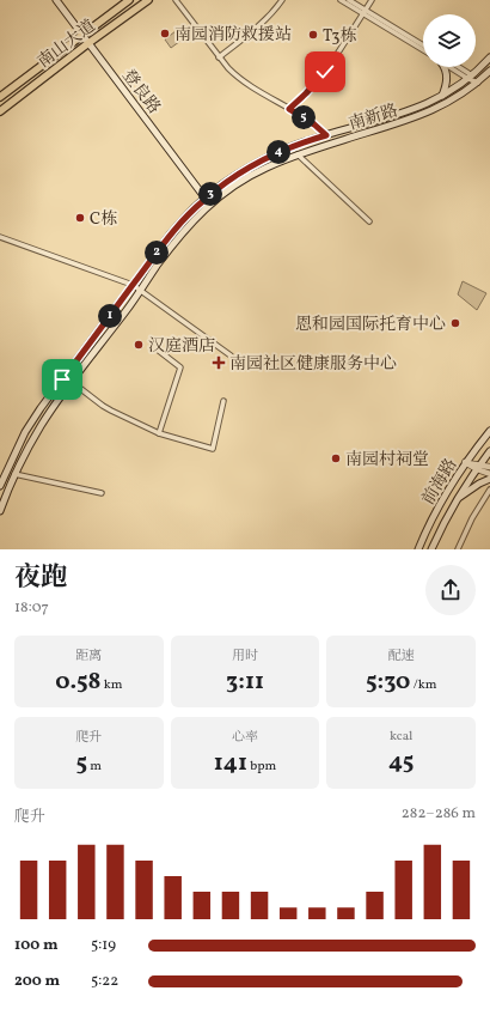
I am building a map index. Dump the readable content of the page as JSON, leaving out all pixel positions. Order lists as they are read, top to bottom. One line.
{"streets":{"main road":["南山大道","登良路","南新路","前海路"]},"crossings":[["南山大道","登良路"],["登良路","南新路"]],"places":{"other":["南园消防救援站","T3栋","C栋","恩和园国际托育中心","汉庭酒店","南园村祠堂"],"health":["南园社区健康服务中心"]},"page":{"pins":["5","4","3","2","1"],"heading":["夜跑","18:07"],"stats":[["距离","0.58 km"],["用时","3:11"],["配速","5:30 /km"],["爬升","5 m"],["心率","141 bpm"],["kcal","45"]],"chart":["爬升","282–286 m"],"list":[{"name":"100 m","note":"5:19"},{"name":"200 m","note":"5:22"}]}}
